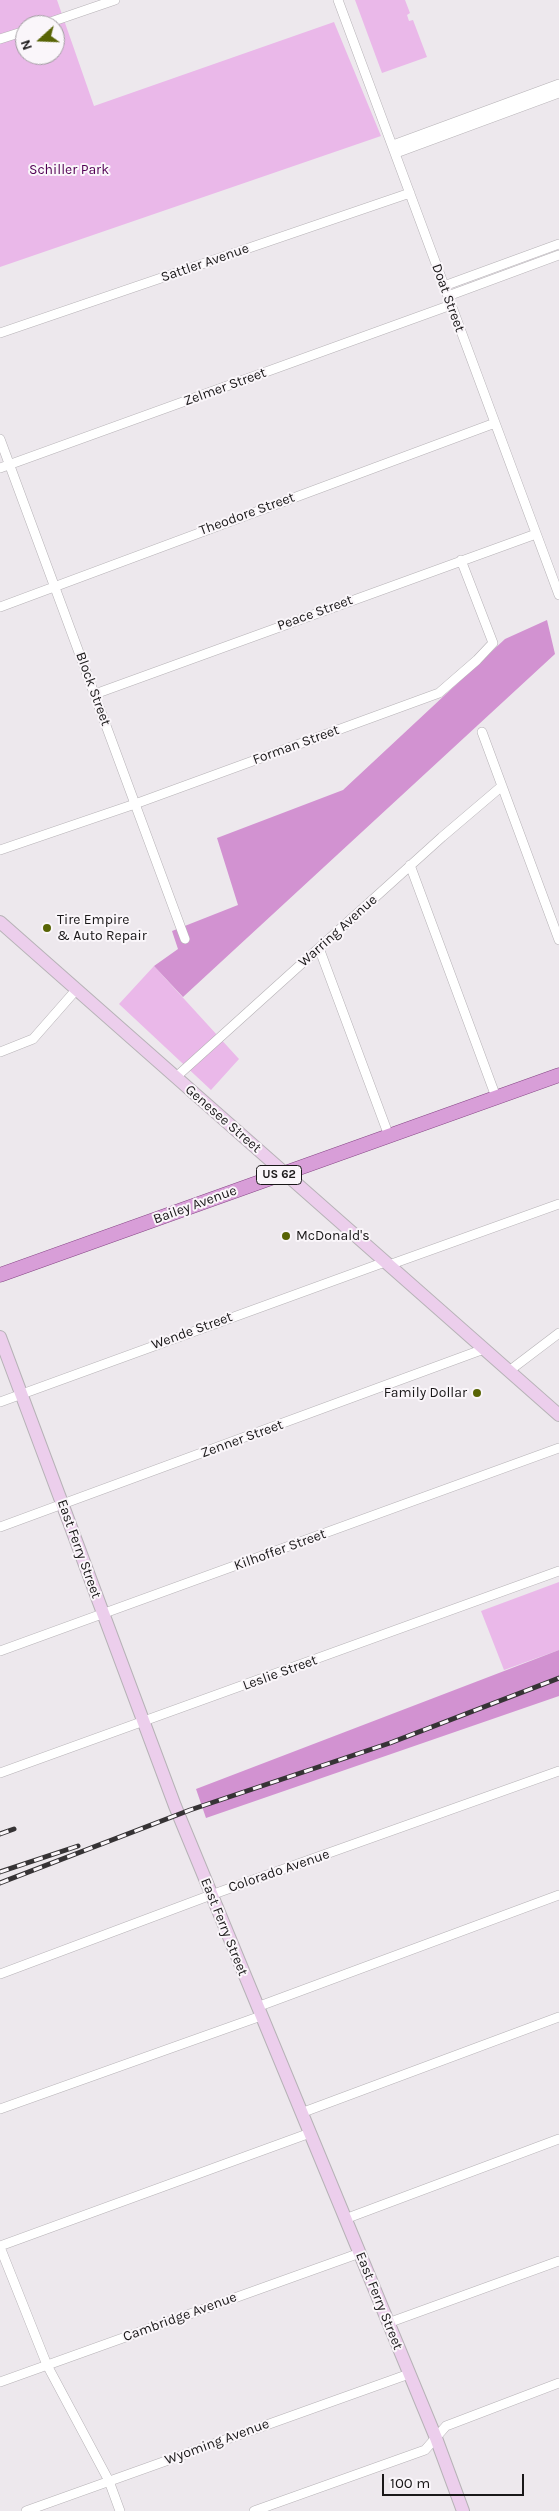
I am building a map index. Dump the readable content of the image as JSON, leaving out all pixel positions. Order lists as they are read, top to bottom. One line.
{"streets":{"main road":["US 62","Bailey Avenue"],"street":["Sattler Avenue","Doat Street","Zelmer Street","Theodore Street","Peace Street","Block Street","Forman Street","Warring Avenue","Genesee Street","Wende Street","Zenner Street","East Ferry Street","Kilhoffer Street","Leslie Street","Colorado Avenue","Cambridge Avenue","Wyoming Avenue"]},"crossings":[["Sattler Avenue","Doat Street"],["Doat Street","Zelmer Street"],["Doat Street","Theodore Street"],["Doat Street","Peace Street"],["Zelmer Street","Block Street"],["Theodore Street","Block Street"],["Peace Street","Block Street"],["Peace Street","Forman Street"],["Block Street","Forman Street"],["Warring Avenue","Genesee Street"],["Genesee Street","Bailey Avenue"],["Genesee Street","Wende Street"],["Genesee Street","Zenner Street"],["Wende Street","East Ferry Street"],["Zenner Street","East Ferry Street"],["East Ferry Street","Kilhoffer Street"],["East Ferry Street","Leslie Street"],["East Ferry Street","Colorado Avenue"],["East Ferry Street","Cambridge Avenue"],["East Ferry Street","Wyoming Avenue"]],"parks":["Schiller Park"],"places":["Tire Empire & Auto Repair","McDonald's","Family Dollar"],"scale_bar":"100 m","north":"left"}
